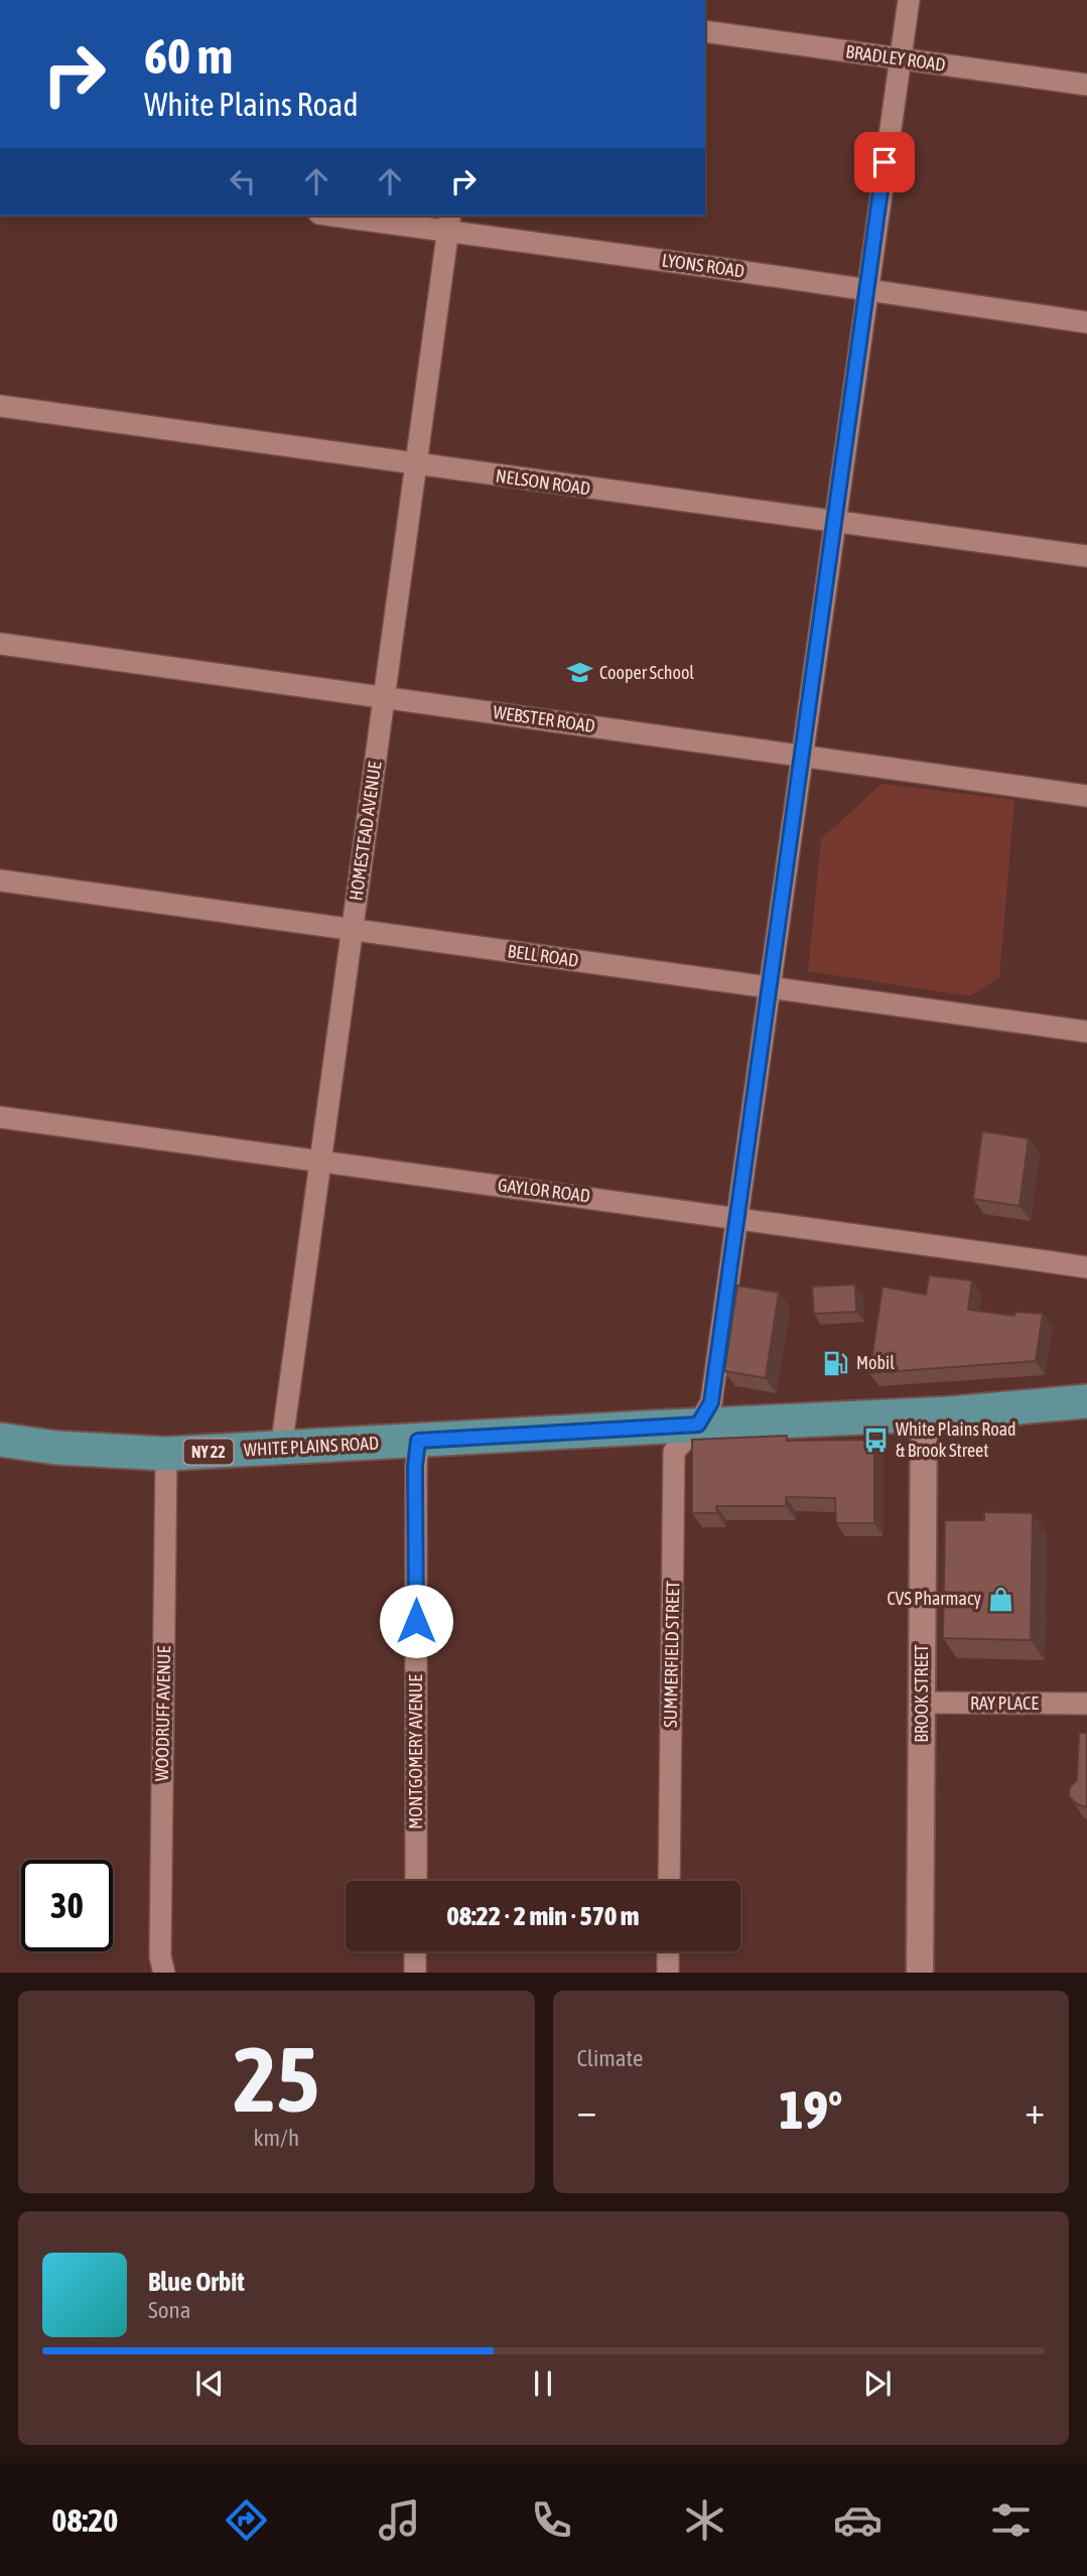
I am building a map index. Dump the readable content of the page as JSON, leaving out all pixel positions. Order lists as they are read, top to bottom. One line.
{"streets":{"main road":["WHITE PLAINS ROAD","NY 22"],"street":["BRADLEY ROAD","LYONS ROAD","NELSON ROAD","WEBSTER ROAD","HOMESTEAD AVENUE","BELL ROAD","GAYLOR ROAD","SUMMERFIELD STREET","BROOK STREET","RAY PLACE","WOODRUFF AVENUE","MONTGOMERY AVENUE"]},"crossings":[["BRADLEY ROAD","SUMMERFIELD STREET"],["LYONS ROAD","HOMESTEAD AVENUE"],["LYONS ROAD","SUMMERFIELD STREET"],["NELSON ROAD","HOMESTEAD AVENUE"],["NELSON ROAD","SUMMERFIELD STREET"],["WEBSTER ROAD","HOMESTEAD AVENUE"],["WEBSTER ROAD","SUMMERFIELD STREET"],["HOMESTEAD AVENUE","BELL ROAD"],["HOMESTEAD AVENUE","GAYLOR ROAD"],["HOMESTEAD AVENUE","WHITE PLAINS ROAD"],["BELL ROAD","SUMMERFIELD STREET"],["GAYLOR ROAD","SUMMERFIELD STREET"],["WHITE PLAINS ROAD","SUMMERFIELD STREET"],["WHITE PLAINS ROAD","BROOK STREET"],["WHITE PLAINS ROAD","WOODRUFF AVENUE"],["WHITE PLAINS ROAD","MONTGOMERY AVENUE"],["BROOK STREET","RAY PLACE"]],"places":{"school or university":["Cooper School"],"fuel station":["Mobil"],"bus stop":["White Plains Road & Brook Street"],"shop":["CVS Pharmacy"]},"page":{"turn":["60 m","White Plains Road"],"limit":"30","trip":"08:22 · 2 min · 570 m","tile":[["25","km/h"],"Climate"],"heat":["−","19°","+"],"song":["Blue Orbit","Sona"],"tabs":"08:20"}}
